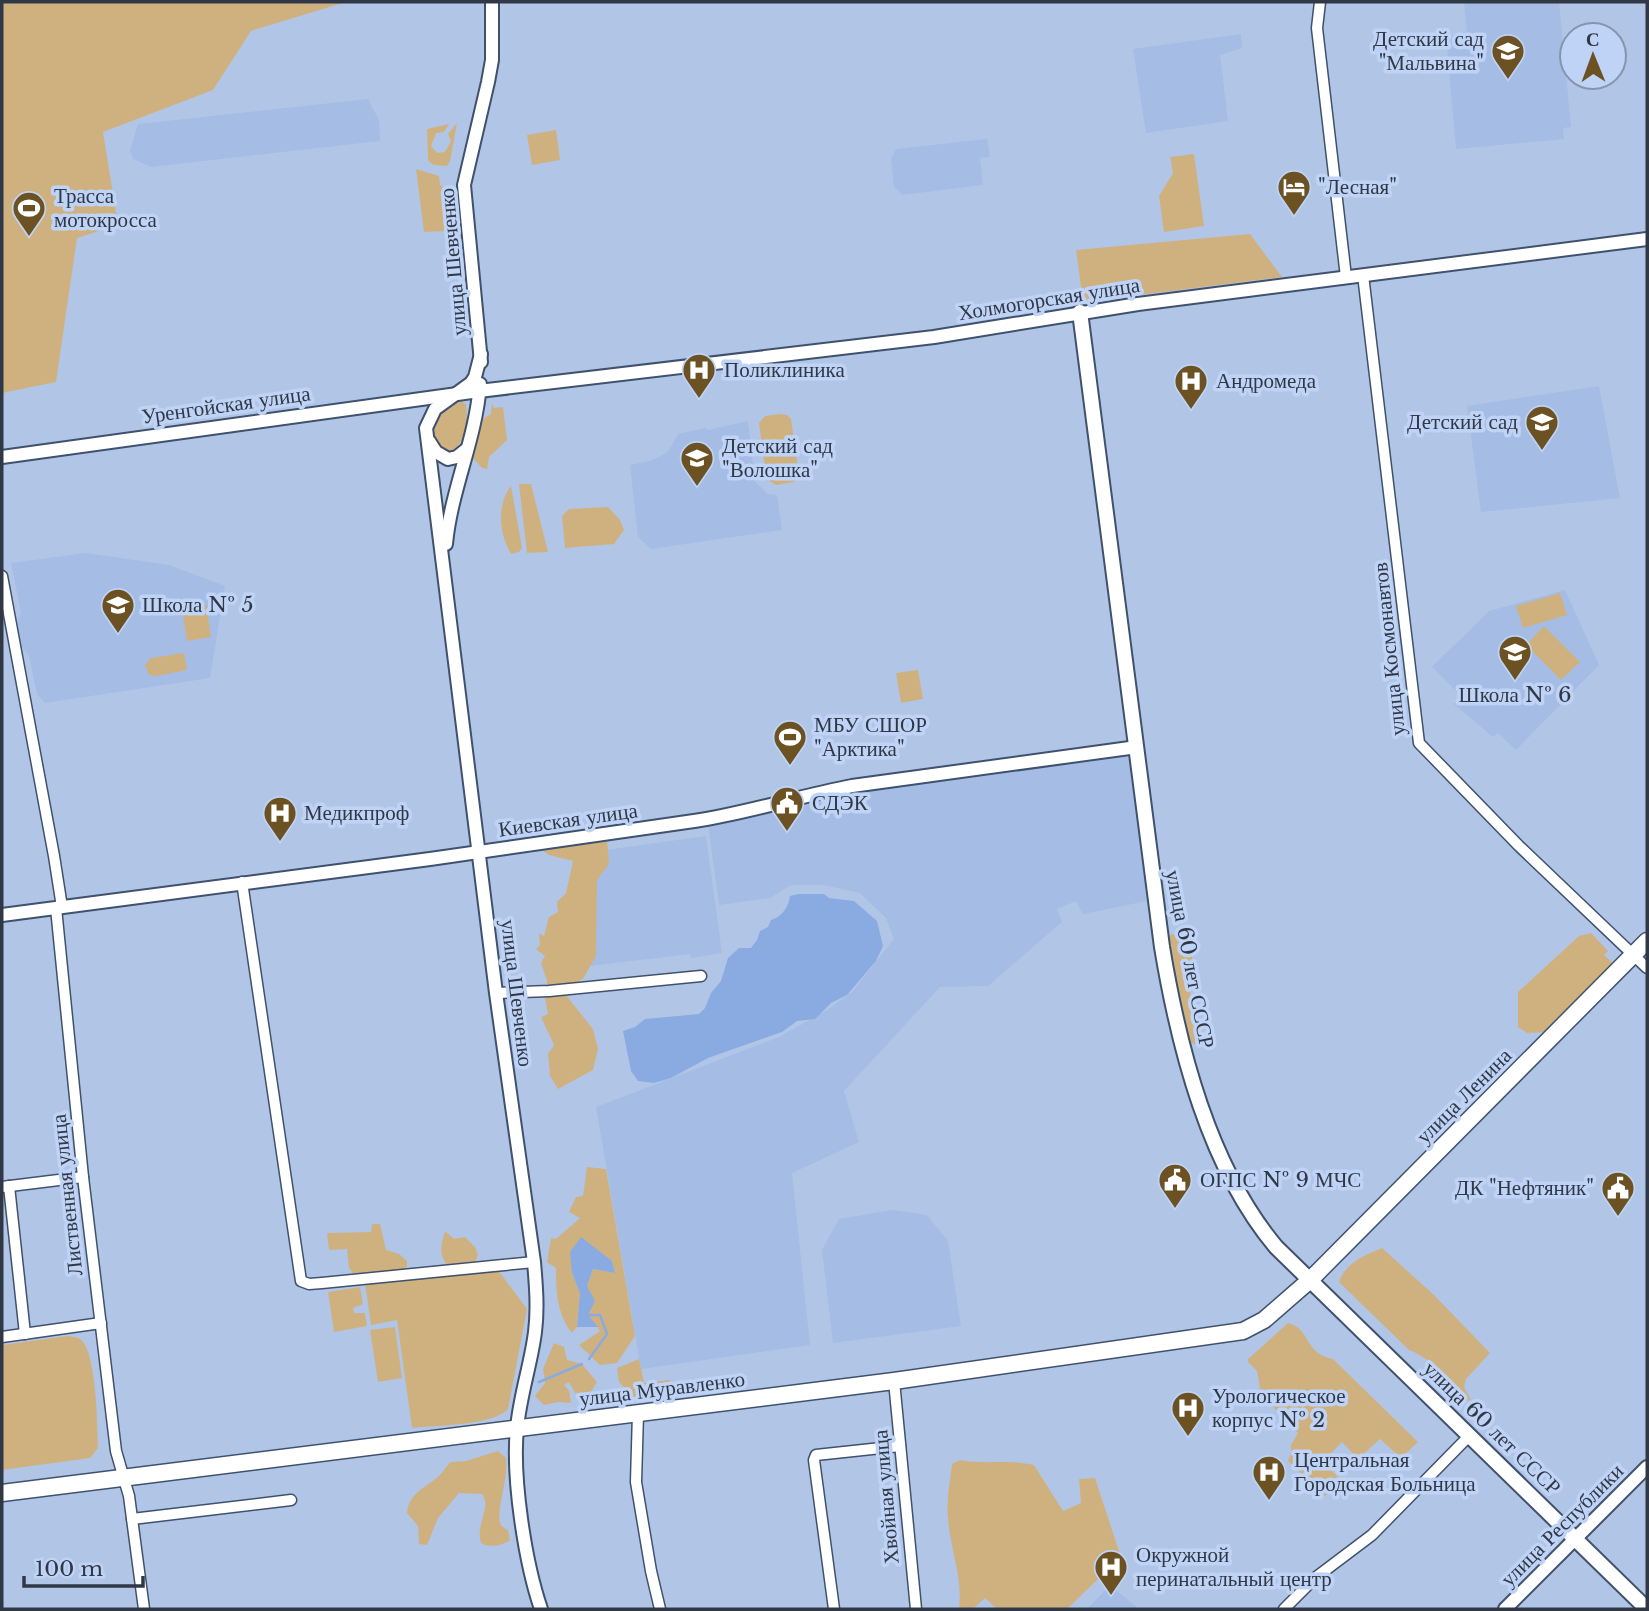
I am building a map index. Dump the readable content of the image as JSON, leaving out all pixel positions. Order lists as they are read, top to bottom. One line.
{"streets":{"main road":["улица 60 лет СССР","улица Ленина","улица Муравленко"],"street":["улица Шевченко","Холмогорская улица","Уренгойская улица","улица Космонавтов","Киевская улица","Лиственная улица","Хвойная улица","улица Республики"]},"crossings":[["улица Шевченко","Холмогорская улица"],["улица Шевченко","Уренгойская улица"],["улица Шевченко","Киевская улица"],["улица Шевченко","улица Муравленко"],["Холмогорская улица","Уренгойская улица"],["Холмогорская улица","улица Космонавтов"],["Холмогорская улица","улица 60 лет СССР"],["улица Космонавтов","улица Ленина"],["Киевская улица","улица 60 лет СССР"],["Киевская улица","Лиственная улица"],["улица 60 лет СССР","улица Ленина"],["улица 60 лет СССР","улица Муравленко"],["улица 60 лет СССР","улица Республики"],["улица Ленина","улица Муравленко"],["Лиственная улица","улица Муравленко"],["улица Муравленко","Хвойная улица"]],"places":{"school or university":["Детский сад \"Мальвина\"","Детский сад","Детский сад \"Волошка\"","Школа № 5","Школа № 6"],"hotel":["\"Лесная\""],"sports":["Трасса мотокросса","МБУ СШОР \"Арктика\""],"hospital":["Поликлиника","Андромеда","Медикпроф","Урологическое корпус № 2","Центральная Городская Больница","Окружной перинатальный центр"],"public building":["СДЭК","ОГПС № 9 МЧС","ДК \"Нефтяник\""]},"scale_bar":"100 m","north":"top"}
